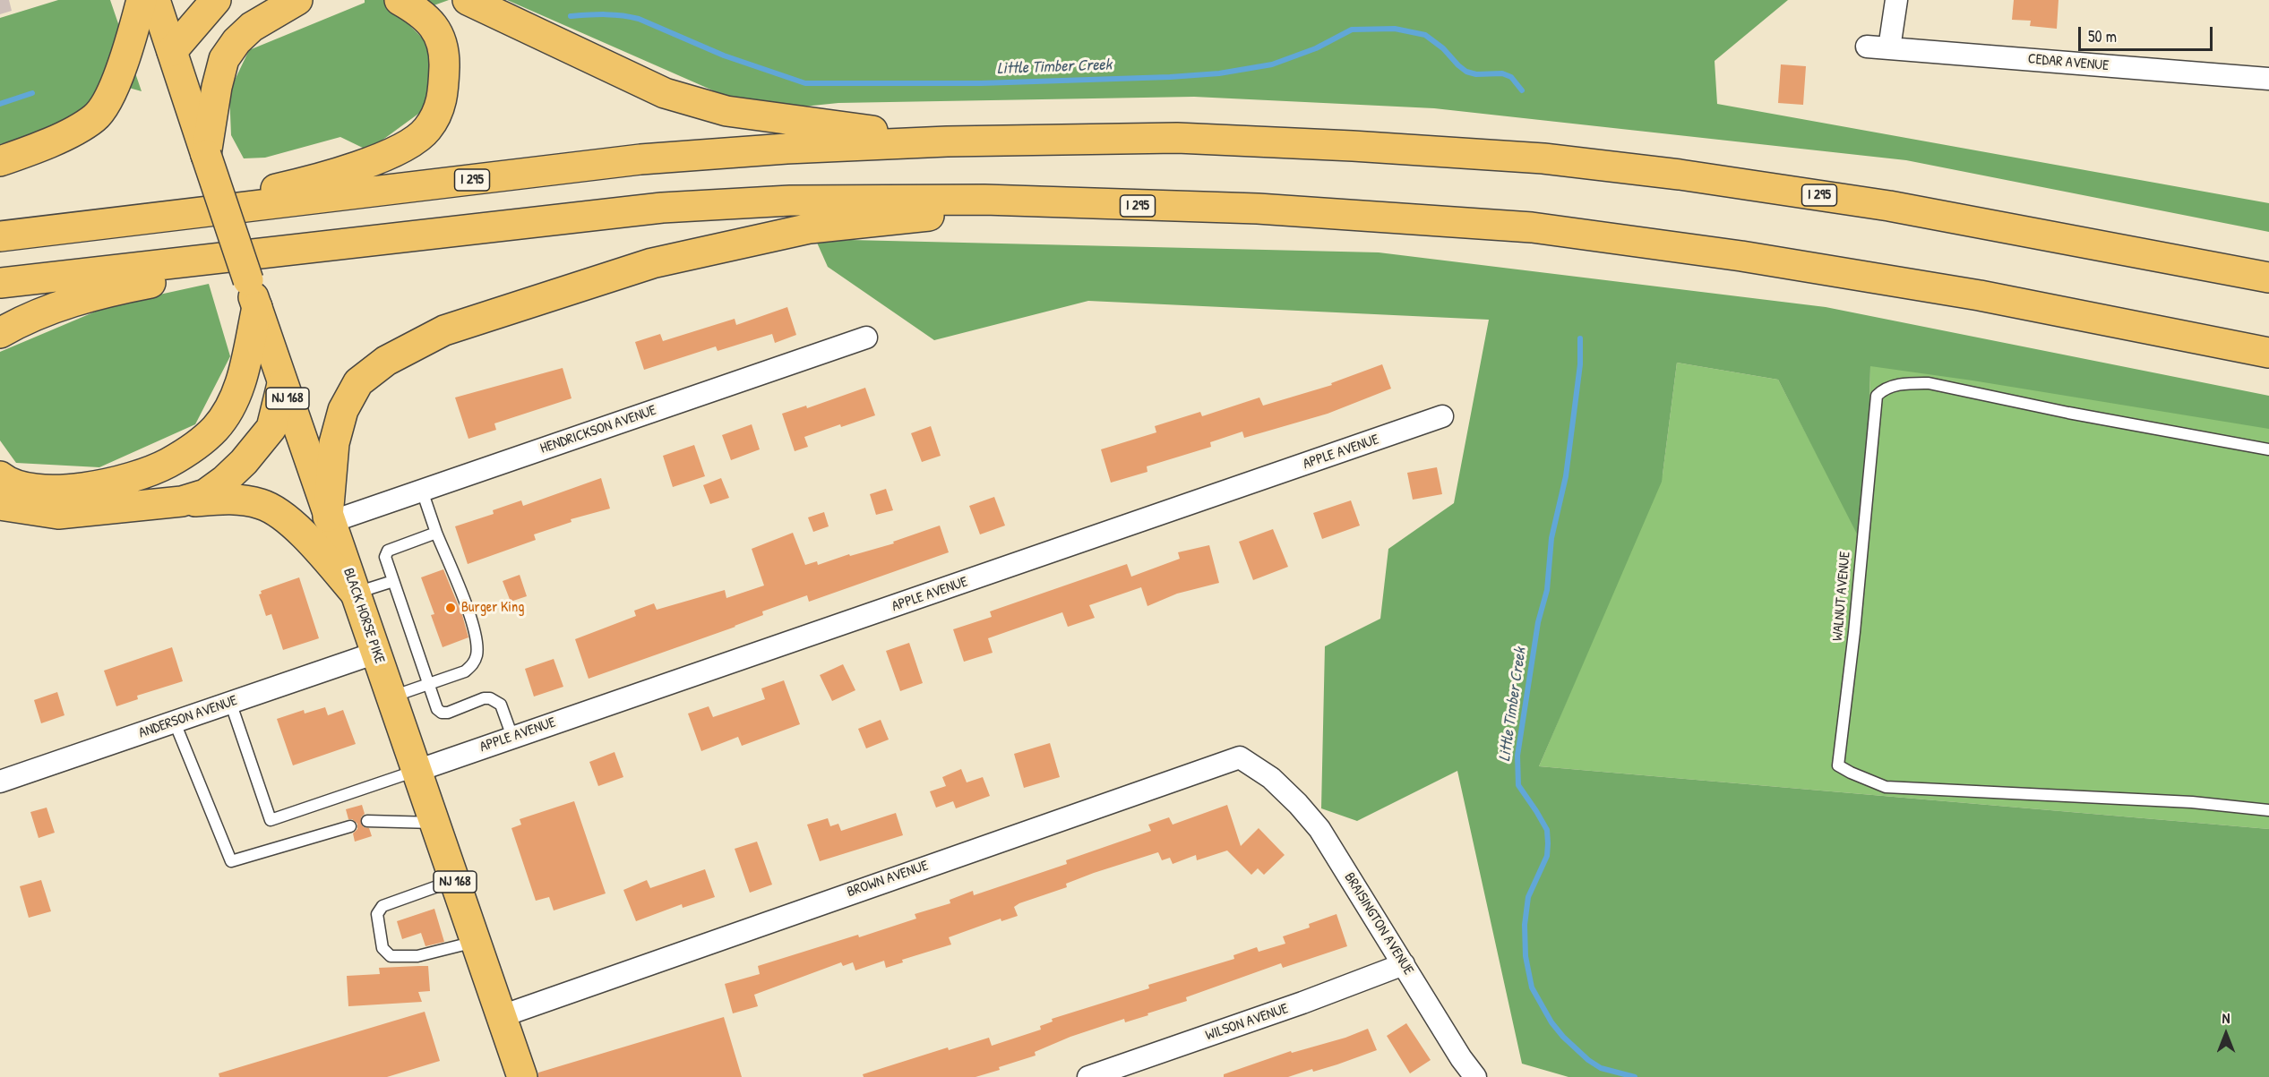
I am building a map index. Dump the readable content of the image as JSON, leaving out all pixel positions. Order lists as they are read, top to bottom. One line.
{"streets":{"main road":["I 295","NJ 168","BLACK HORSE PIKE"],"street":["CEDAR AVENUE","HENDRICKSON AVENUE","APPLE AVENUE","ANDERSON AVENUE","BROWN AVENUE","BRAISINGTON AVENUE","WILSON AVENUE"],"lane":["WALNUT AVENUE"]},"crossings":[["NJ 168","BLACK HORSE PIKE"],["HENDRICKSON AVENUE","BLACK HORSE PIKE"],["APPLE AVENUE","BLACK HORSE PIKE"],["BLACK HORSE PIKE","ANDERSON AVENUE"],["BLACK HORSE PIKE","BROWN AVENUE"],["BROWN AVENUE","BRAISINGTON AVENUE"],["BRAISINGTON AVENUE","WILSON AVENUE"]],"water":["Little Timber Creek"],"places":["Burger King"],"scale_bar":"50 m","north":"top"}
